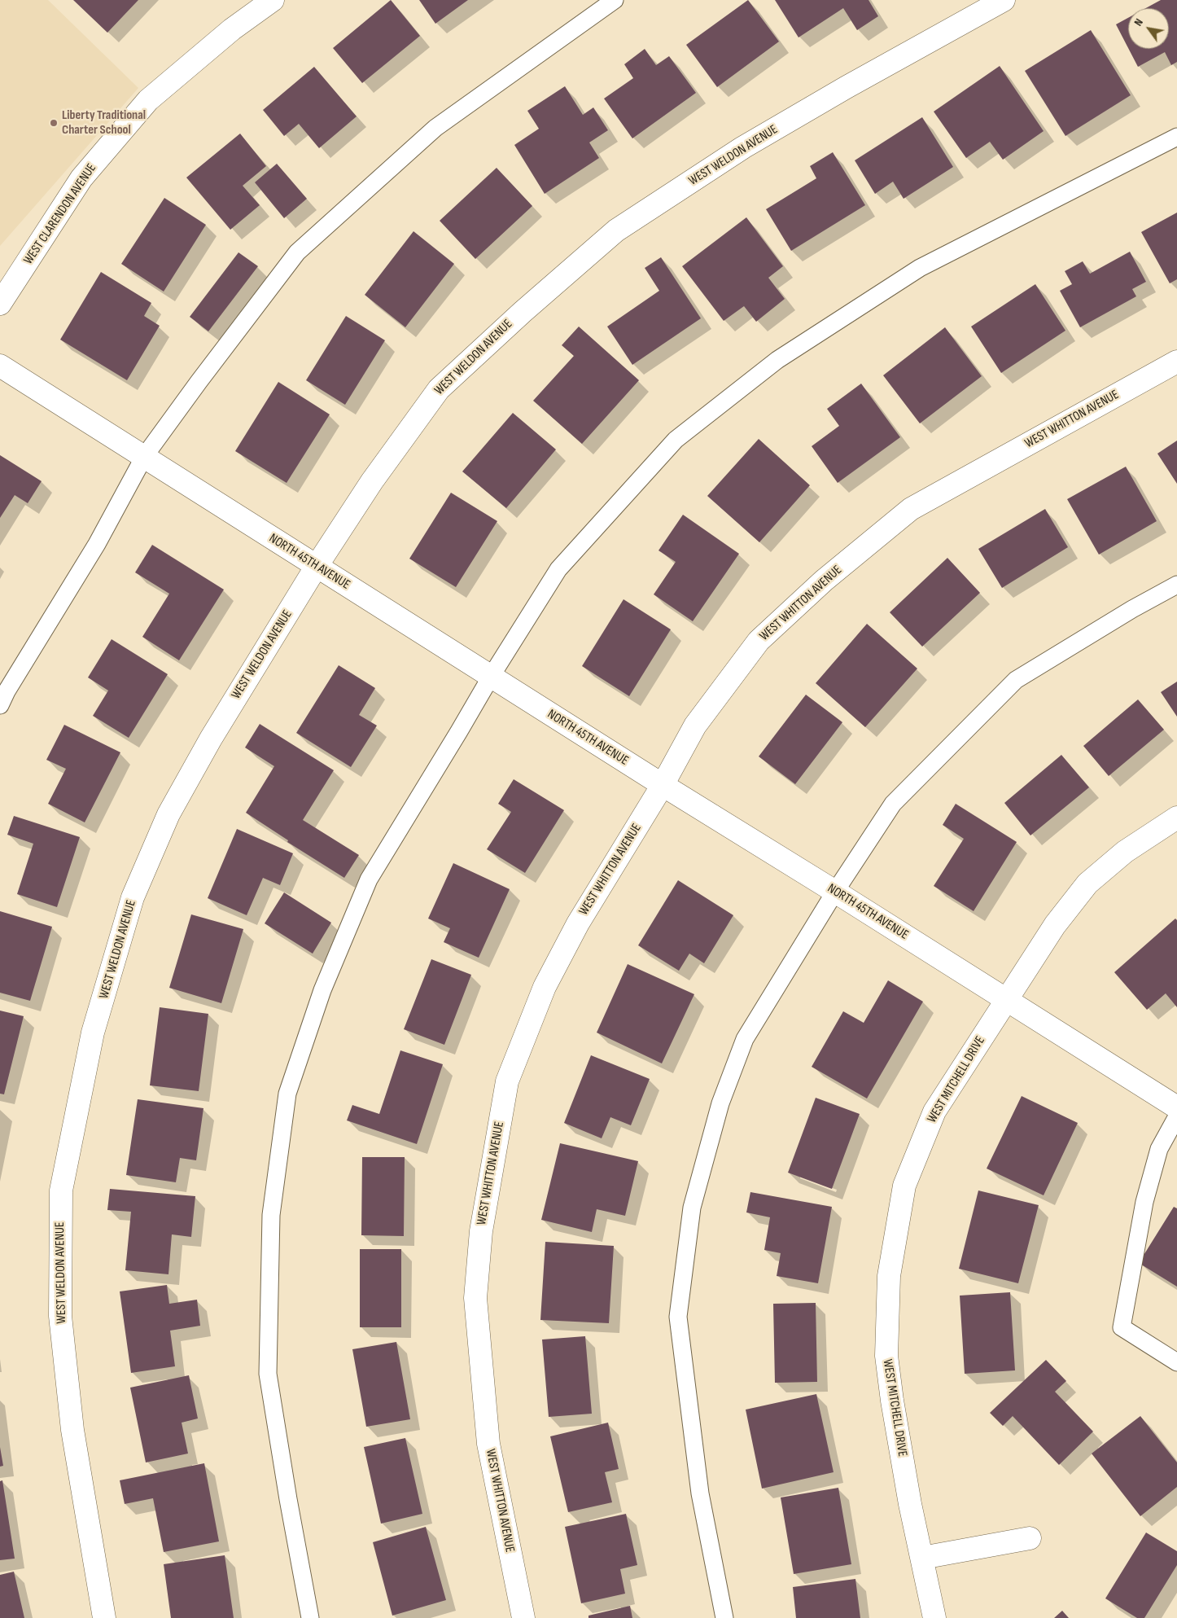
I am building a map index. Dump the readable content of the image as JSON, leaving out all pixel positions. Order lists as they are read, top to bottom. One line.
{"streets":{"street":["WEST WELDON AVENUE","WEST CLARENDON AVENUE","WEST WHITTON AVENUE","NORTH 45TH AVENUE","WEST MITCHELL DRIVE"]},"crossings":[["WEST WELDON AVENUE","NORTH 45TH AVENUE"],["WEST WHITTON AVENUE","NORTH 45TH AVENUE"],["NORTH 45TH AVENUE","WEST MITCHELL DRIVE"]],"places":["Liberty Traditional Charter School"],"north":"top left"}
